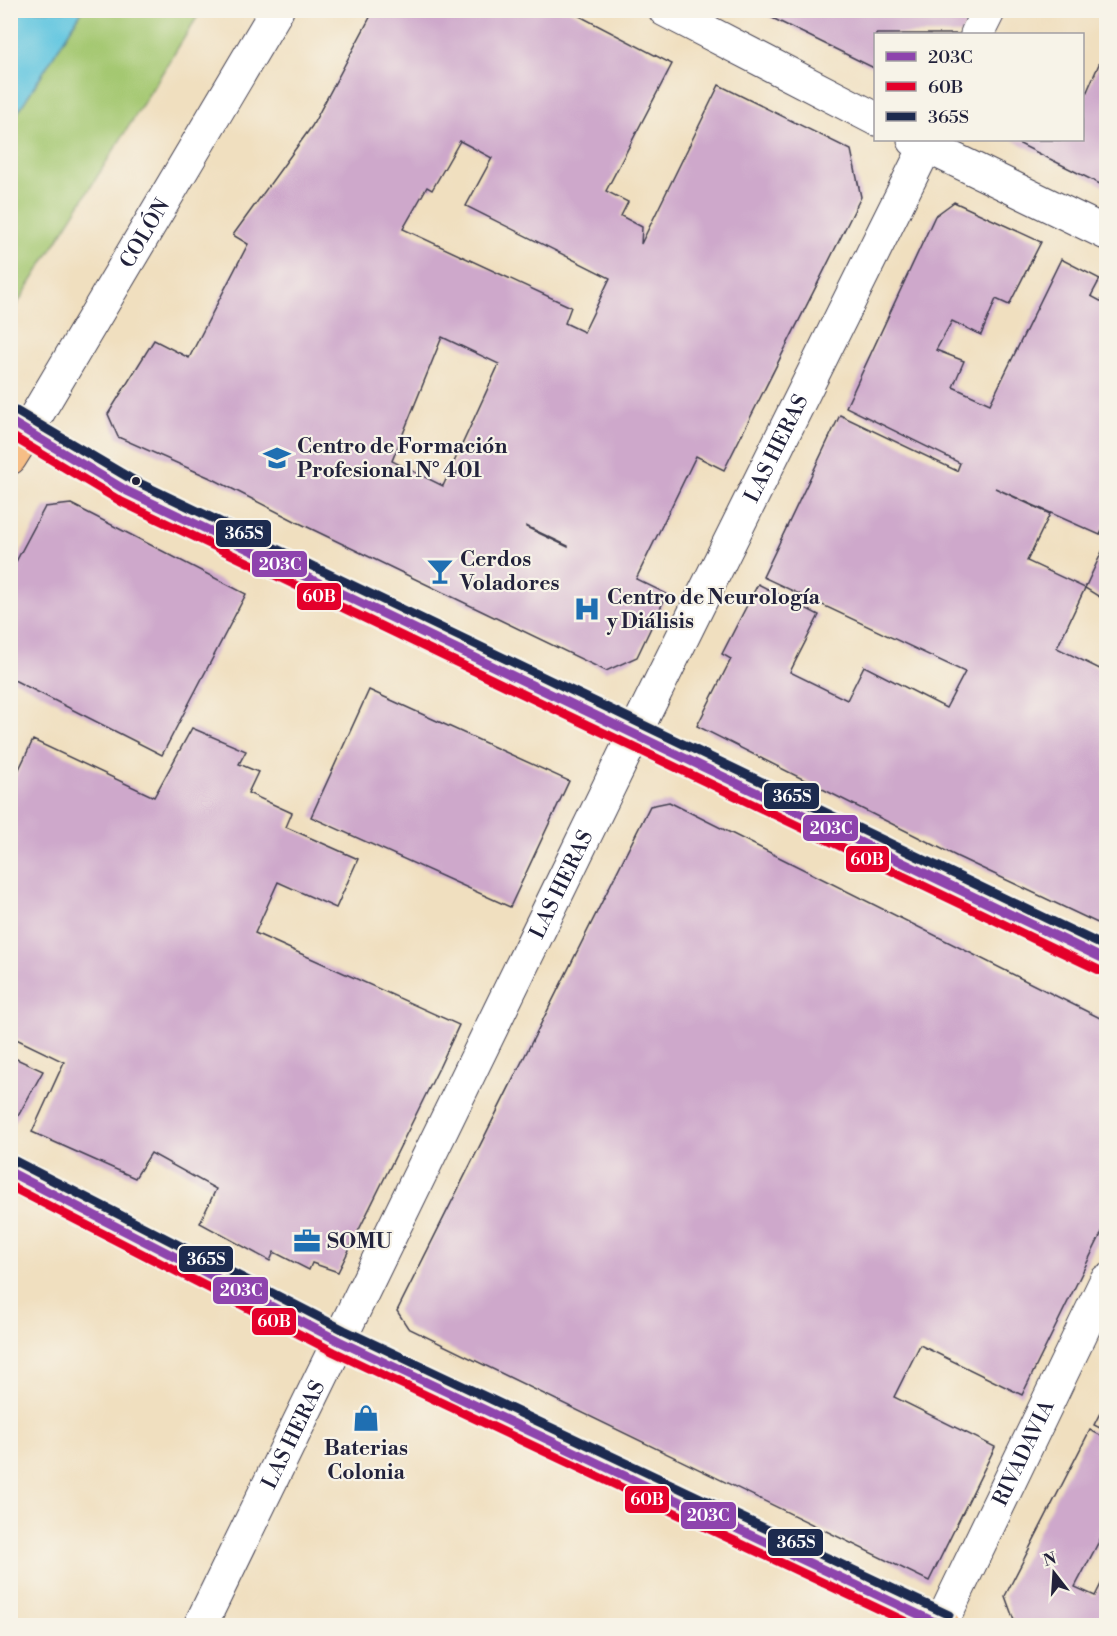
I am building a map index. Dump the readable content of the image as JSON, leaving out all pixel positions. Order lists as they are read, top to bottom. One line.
{"streets":{"street":["COLÓN","LAS HERAS","RIVADAVIA"]},"places":{"school or university":["Centro de Formación Profesional N° 401"],"bar":["Cerdos Voladores"],"hospital":["Centro de Neurología y Diálisis"],"office":["SOMU"],"shop":["Baterias Colonia"]},"lines":["transit line 365S","transit line 203C","transit line 60B"],"legend":["203C","60B","365S"],"north":"top"}
